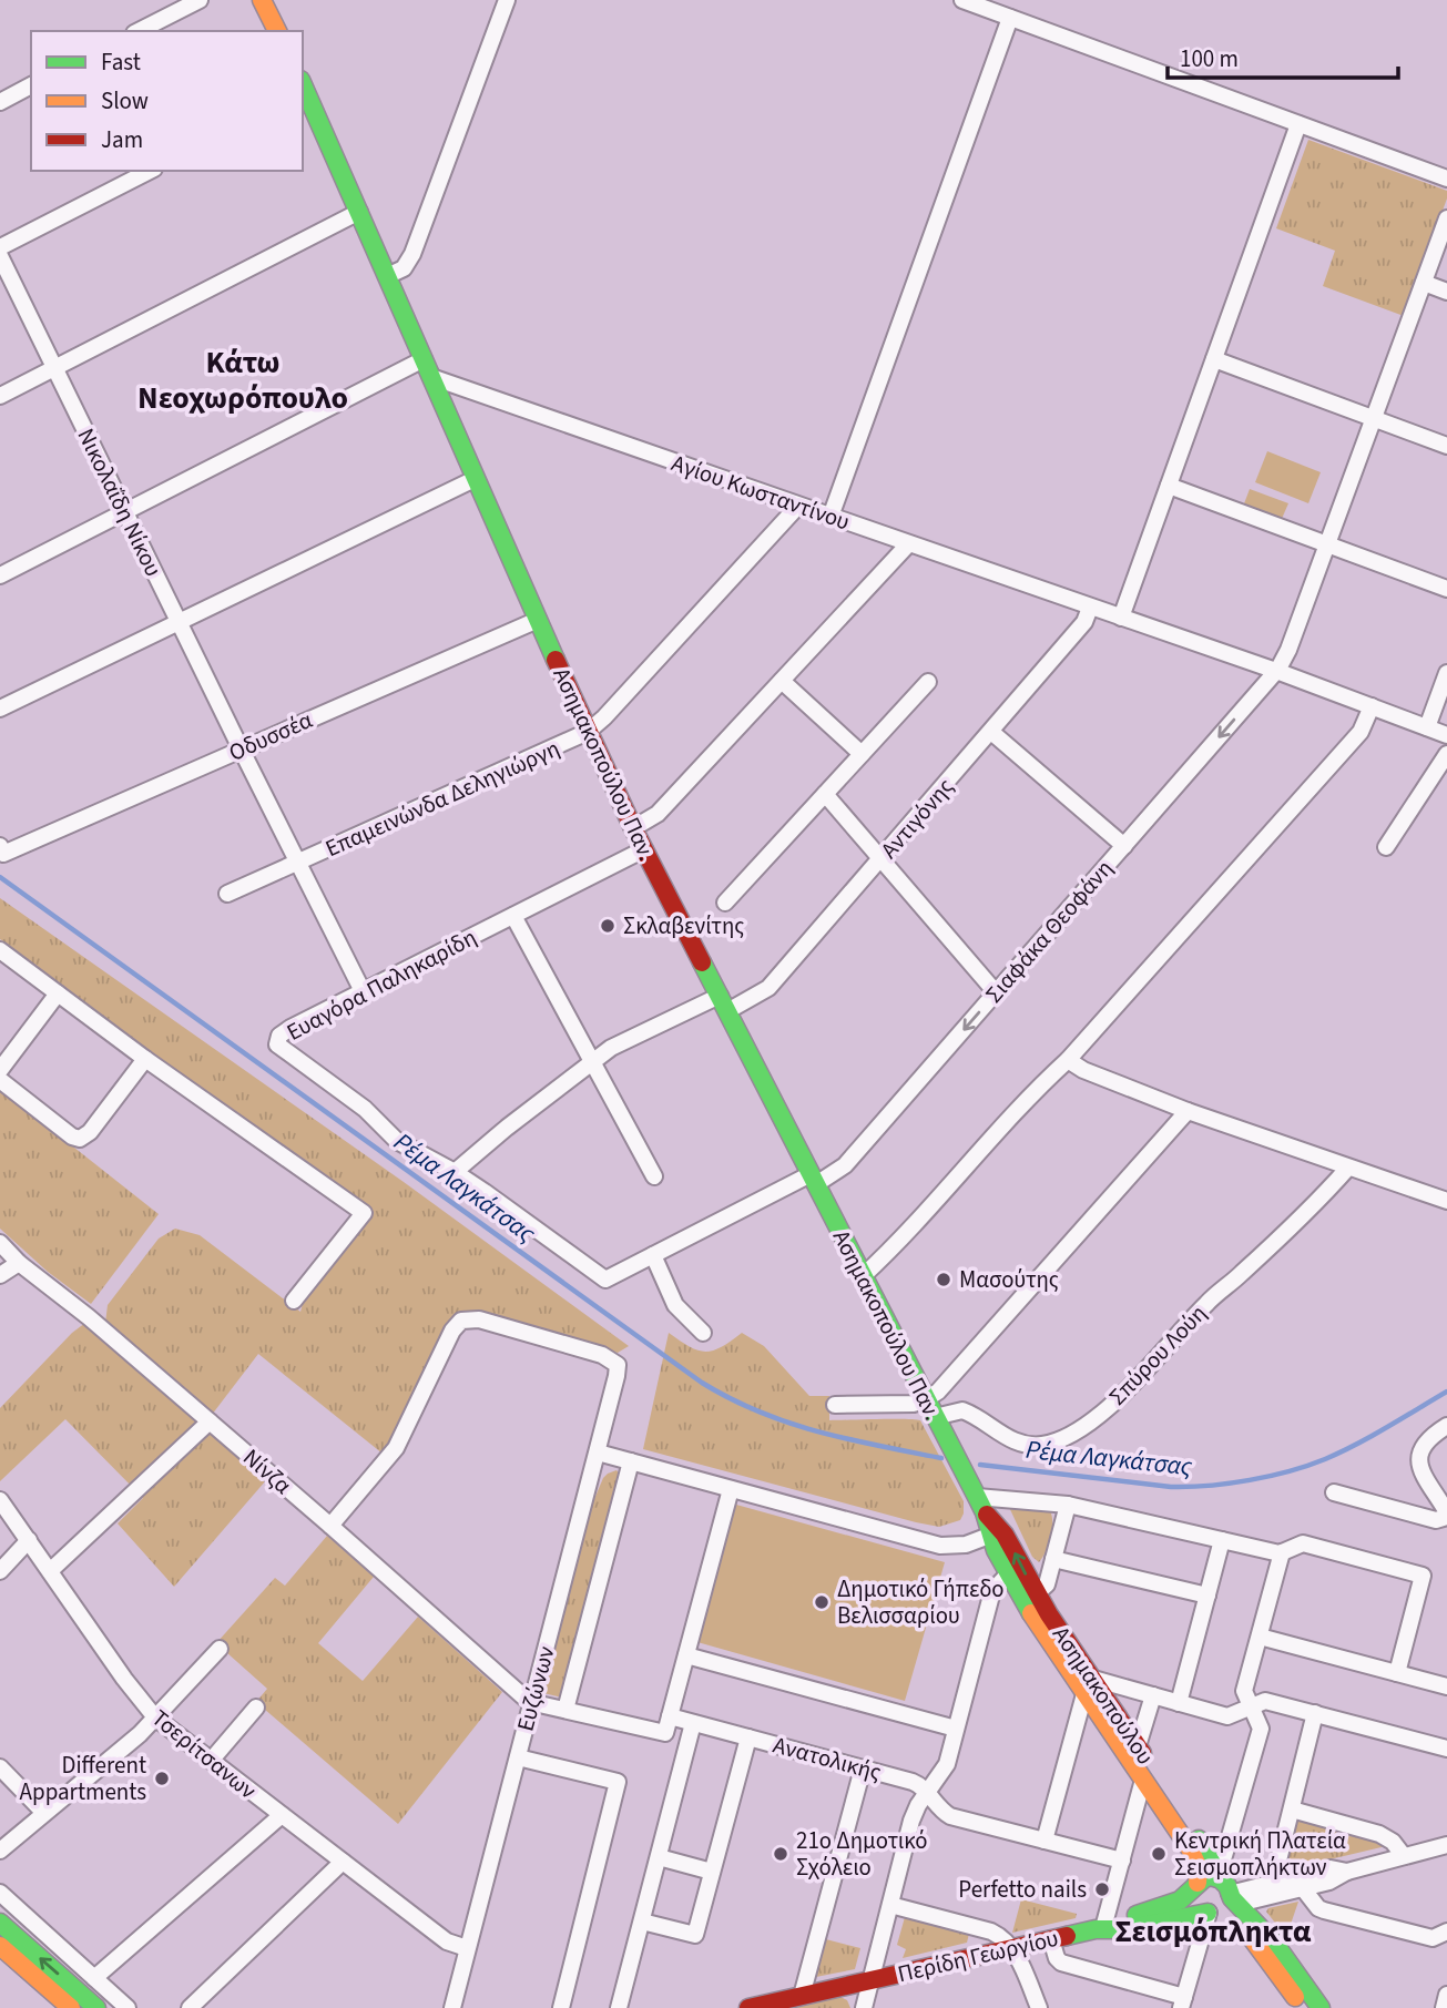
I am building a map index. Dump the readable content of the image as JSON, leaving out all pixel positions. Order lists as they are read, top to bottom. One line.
{"streets":{"street":["Αγίου Κωσταντίνου","Νικολαΐδη Νίκου","Οδυσσέα","Ασημακοπούλου Παν.","Επαμεινώνδα Δεληγιώργη","Αντιγόνης","Σιαφάκα Θεοφάνη","Ευαγόρα Παληκαρίδη","Σπύρου Λούη","Νίνζα","Ευζώνων","Ασημακοπούλου","Τσερίτσανων","Ανατολικής","Περίδη Γεωργίου"]},"crossings":[["Αγίου Κωσταντίνου","Ασημακοπούλου Παν."],["Αγίου Κωσταντίνου","Επαμεινώνδα Δεληγιώργη"],["Αγίου Κωσταντίνου","Αντιγόνης"],["Αγίου Κωσταντίνου","Σιαφάκα Θεοφάνη"],["Νικολαΐδη Νίκου","Οδυσσέα"],["Νικολαΐδη Νίκου","Επαμεινώνδα Δεληγιώργη"],["Νικολαΐδη Νίκου","Ευαγόρα Παληκαρίδη"],["Οδυσσέα","Ασημακοπούλου Παν."],["Ασημακοπούλου Παν.","Επαμεινώνδα Δεληγιώργη"],["Ασημακοπούλου Παν.","Αντιγόνης"],["Ασημακοπούλου Παν.","Σιαφάκα Θεοφάνη"],["Ασημακοπούλου Παν.","Ευαγόρα Παληκαρίδη"],["Ασημακοπούλου Παν.","Σπύρου Λούη"],["Ασημακοπούλου Παν.","Ασημακοπούλου"],["Αντιγόνης","Ευαγόρα Παληκαρίδη"],["Σιαφάκα Θεοφάνη","Ευαγόρα Παληκαρίδη"],["Σπύρου Λούη","Ασημακοπούλου"],["Νίνζα","Ευζώνων"],["Ευζώνων","Τσερίτσανων"],["Ασημακοπούλου","Περίδη Γεωργίου"]],"districts":["Κάτω Νεοχωρόπουλο","Σεισμόπληκτα"],"water":["Ρέμα Λαγκάτσας"],"places":["Σκλαβενίτης","Μασούτης","Δημοτικό Γήπεδο Βελισσαρίου","Different Appartments","21ο Δημοτικό Σχόλειο","Κεντρική Πλατεία Σεισμοπλήκτων","Perfetto nails"],"legend":["Fast","Slow","Jam"],"scale_bar":"100 m"}
